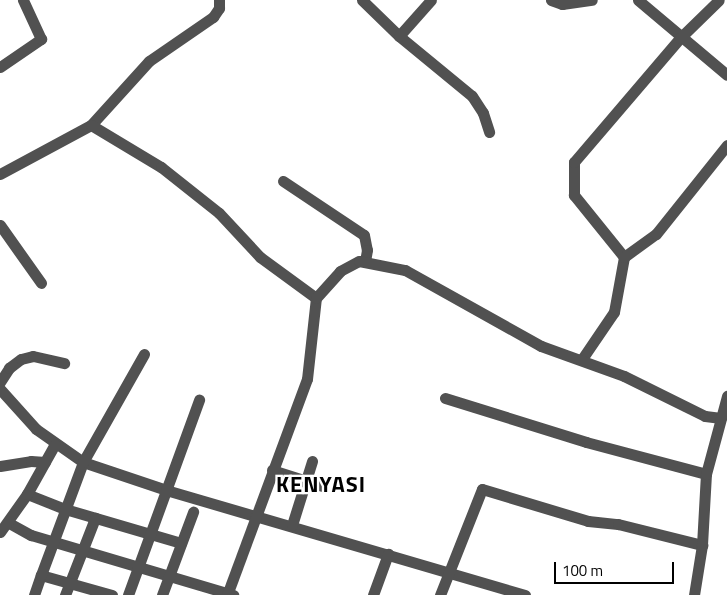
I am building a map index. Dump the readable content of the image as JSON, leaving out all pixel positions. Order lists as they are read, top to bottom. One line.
{"districts":["KENYASI"],"scale_bar":"100 m"}
